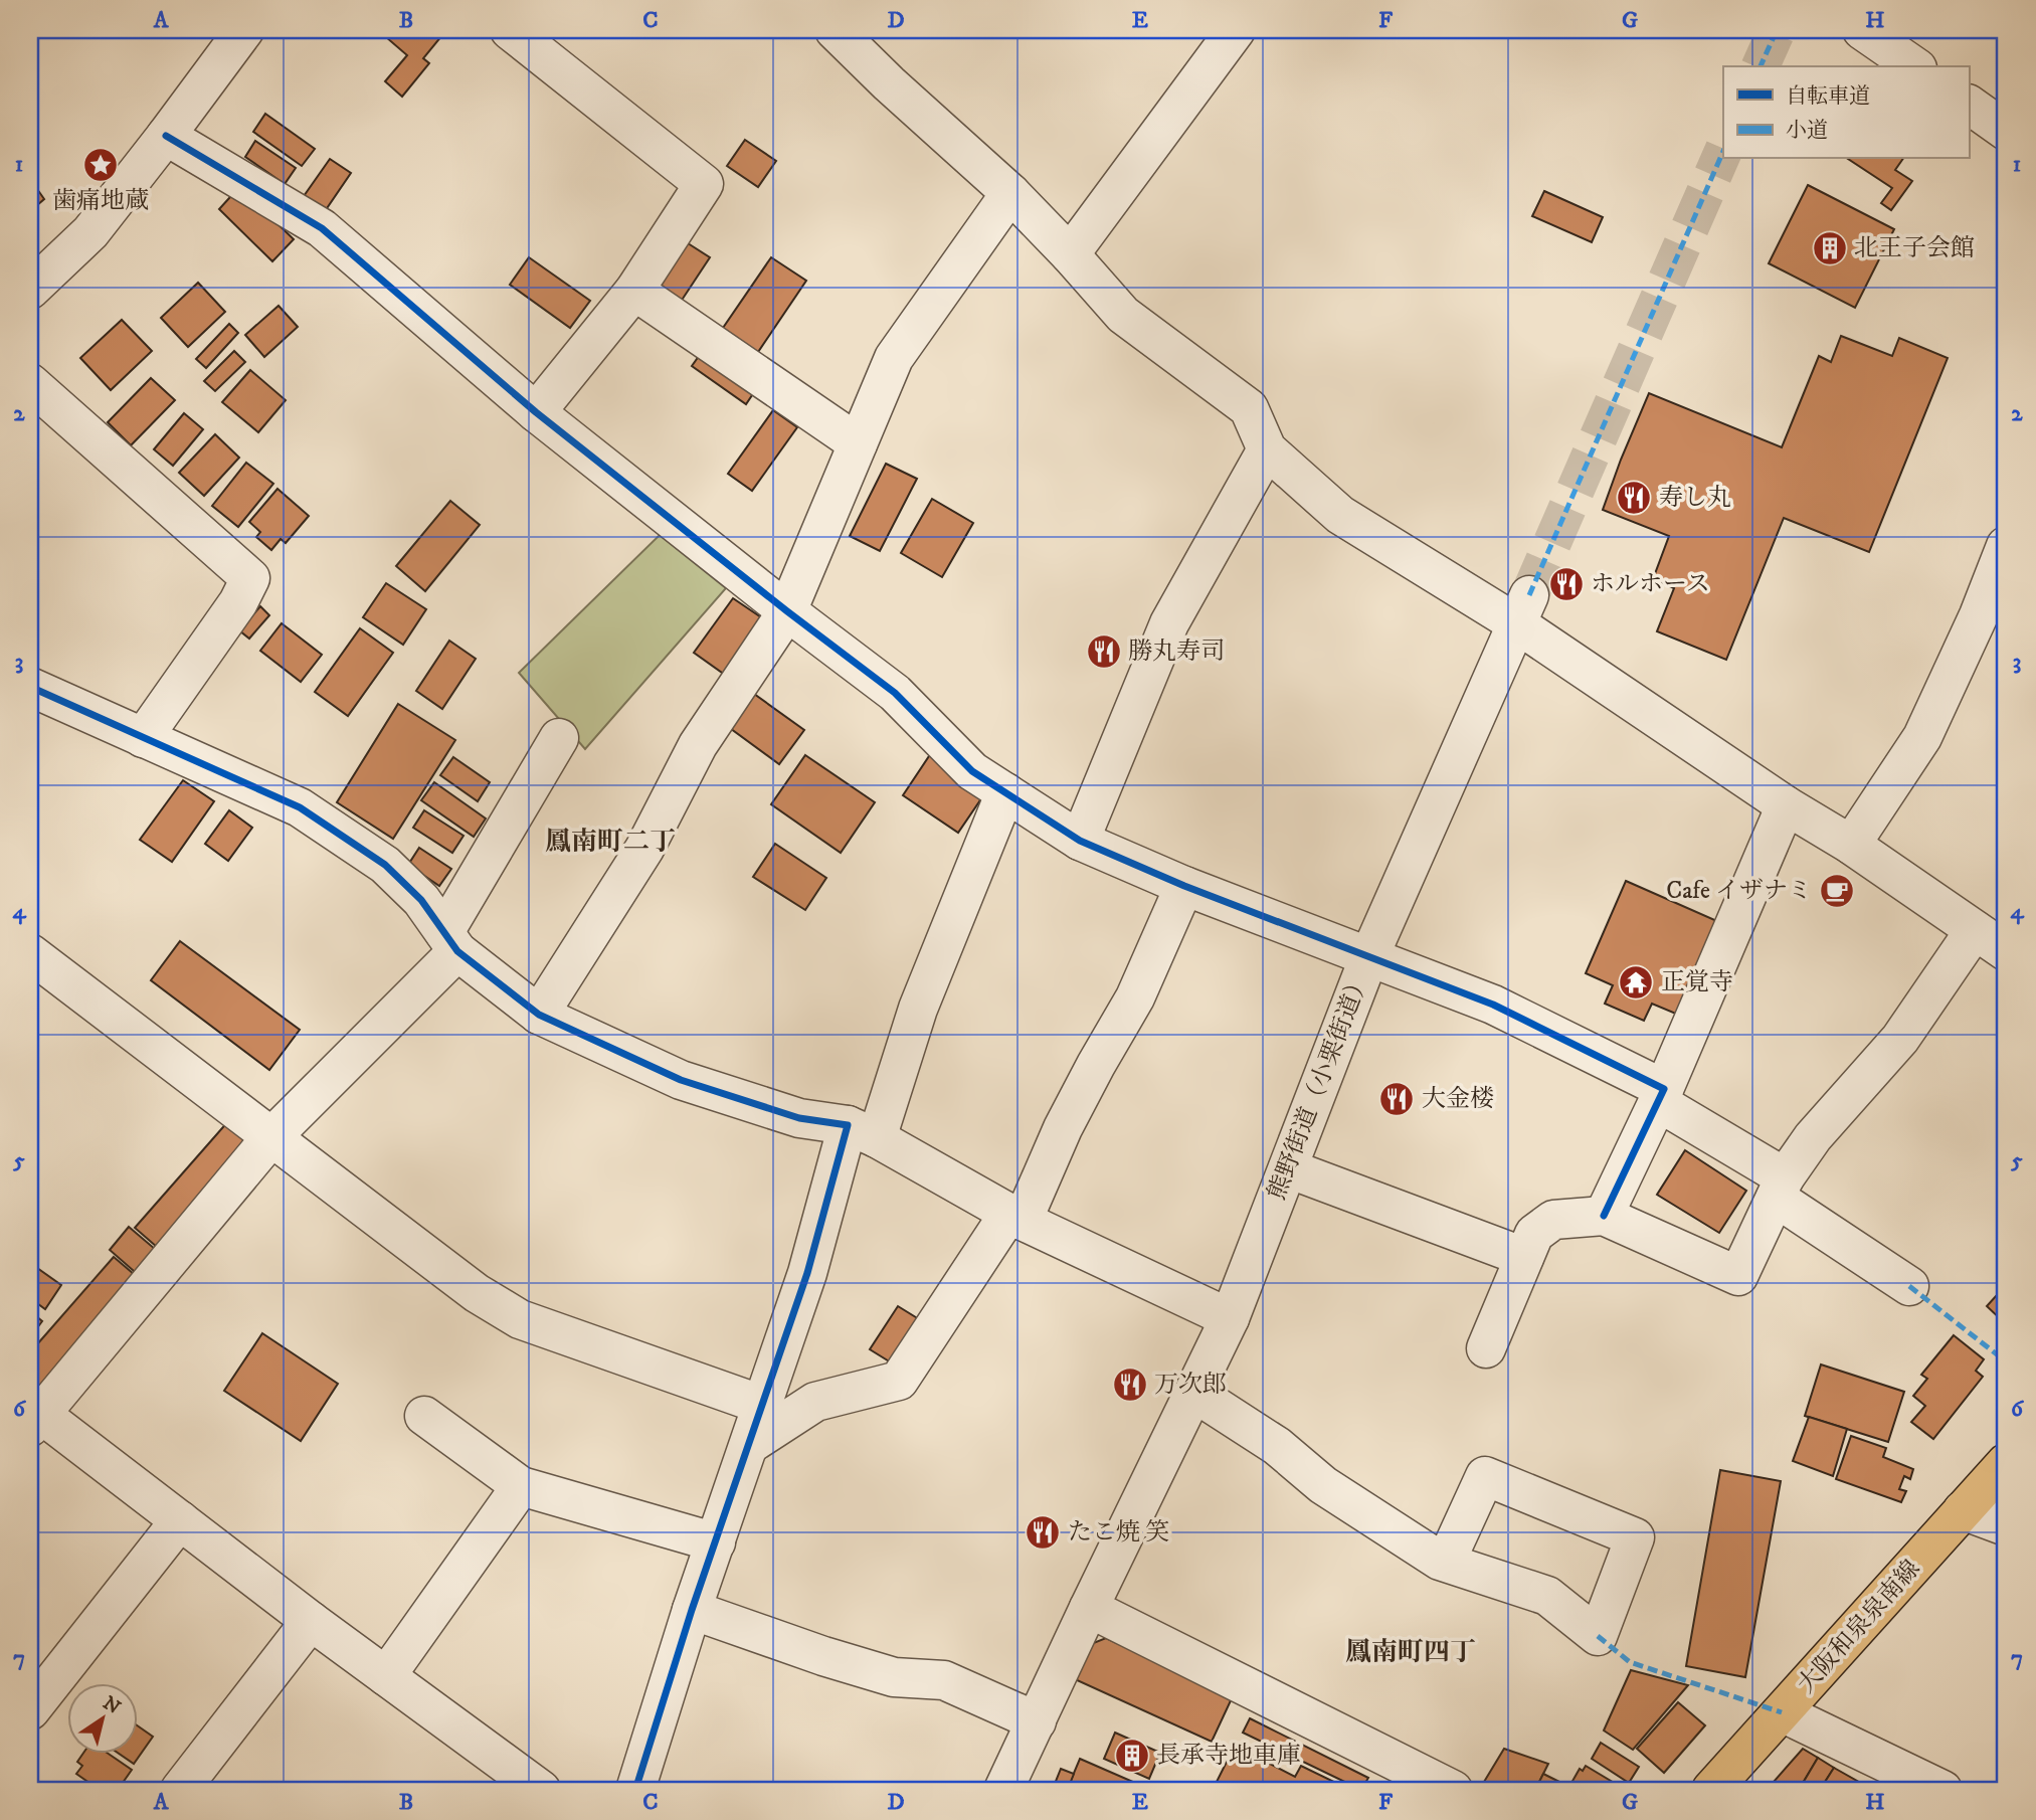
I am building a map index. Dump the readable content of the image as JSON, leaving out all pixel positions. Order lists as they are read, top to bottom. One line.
{"streets":{"main road":["大阪和泉泉南線"],"street":["熊野街道（小栗街道）"]},"districts":["鳳南町二丁","鳳南町四丁"],"places":{"place":["歯痛地蔵"],"building":["北王子会館","長承寺地車庫"],"restaurant":["寿し丸","ホルホース","勝丸寿司","大金楼","万次郎","たこ焼 笑"],"cafe":["Cafe イザナミ"],"temple":["正覚寺"]},"legend":["自転車道","小道"],"north":"top right","grid":{"columns":["A","B","C","D","E","F","G","H"],"rows":["1","2","3","4","5","6","7"]}}
